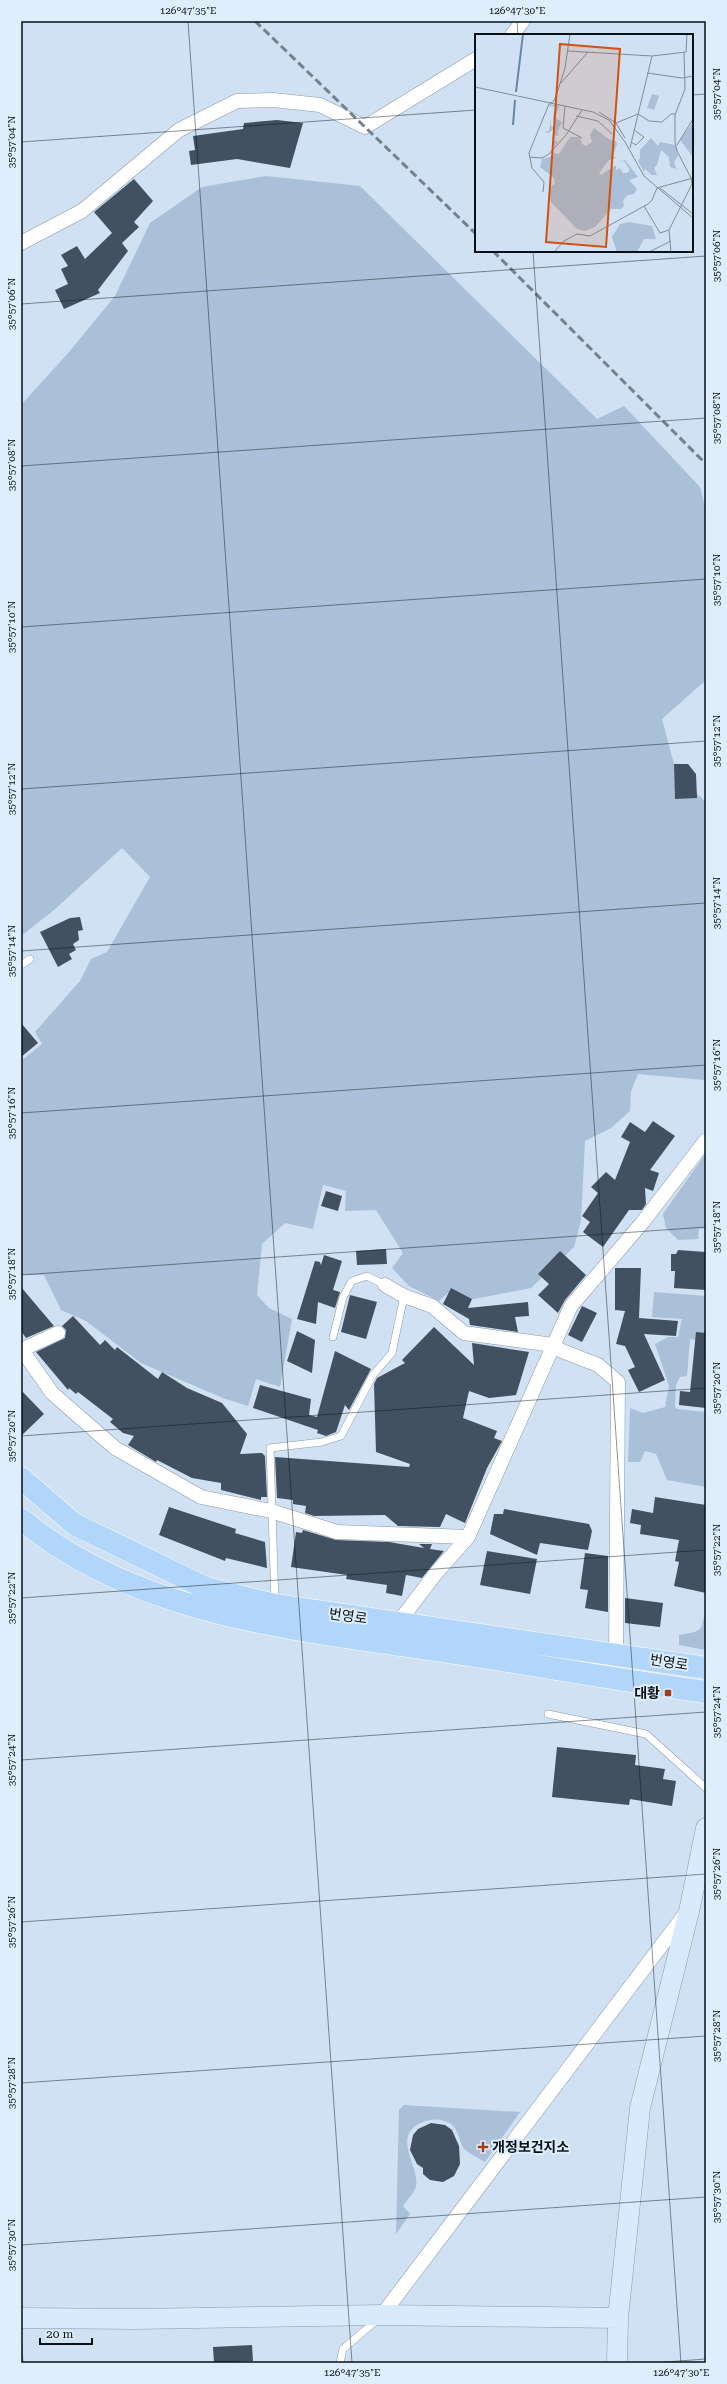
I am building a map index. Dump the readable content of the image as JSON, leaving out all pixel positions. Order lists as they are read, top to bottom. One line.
{"streets":{"main road":["번영로"]},"places":{"transit":["대황"],"health":["개정보건지소"]},"scale_bar":"20 m","coordinates":["126°47'35\"E","126°47'30\"E","35°57'04\"N","35°57'06\"N","35°57'08\"N","35°57'10\"N","35°57'12\"N","35°57'14\"N","35°57'16\"N","35°57'18\"N","35°57'20\"N","35°57'22\"N","35°57'24\"N","35°57'26\"N","35°57'28\"N","35°57'30\"N"]}
